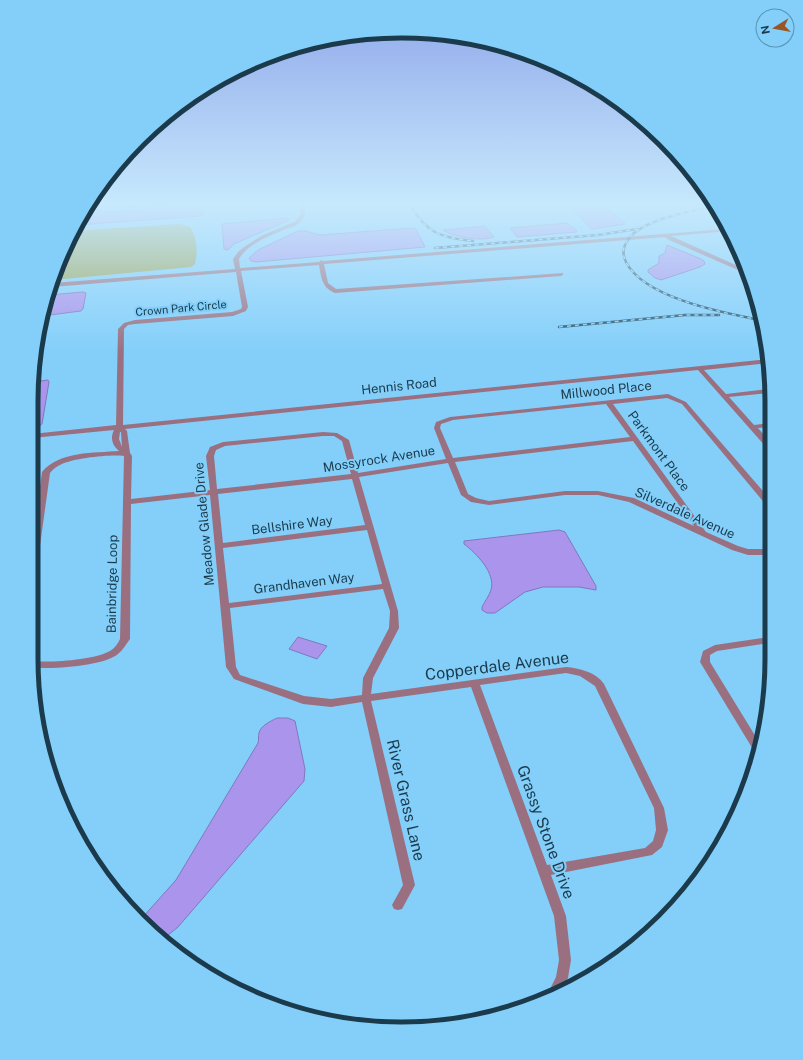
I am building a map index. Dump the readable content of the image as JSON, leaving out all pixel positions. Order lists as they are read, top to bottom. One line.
{"streets":{"street":["Crown Park Circle","Hennis Road","Millwood Place","Parkmont Place","Mossyrock Avenue","Silverdale Avenue","Meadow Glade Drive","Bellshire Way","Grandhaven Way","Bainbridge Loop","Copperdale Avenue","River Grass Lane","Grassy Stone Drive"]},"crossings":[["Crown Park Circle","Hennis Road"],["Crown Park Circle","Bainbridge Loop"],["Hennis Road","Bainbridge Loop"],["Millwood Place","Parkmont Place"],["Millwood Place","Mossyrock Avenue"],["Millwood Place","Silverdale Avenue"],["Parkmont Place","Mossyrock Avenue"],["Parkmont Place","Silverdale Avenue"],["Mossyrock Avenue","Silverdale Avenue"],["Mossyrock Avenue","Meadow Glade Drive"],["Mossyrock Avenue","Bainbridge Loop"],["Meadow Glade Drive","Bellshire Way"],["Meadow Glade Drive","Grandhaven Way"],["Meadow Glade Drive","Copperdale Avenue"],["Meadow Glade Drive","River Grass Lane"],["Copperdale Avenue","River Grass Lane"],["Copperdale Avenue","Grassy Stone Drive"]],"north":"left"}
